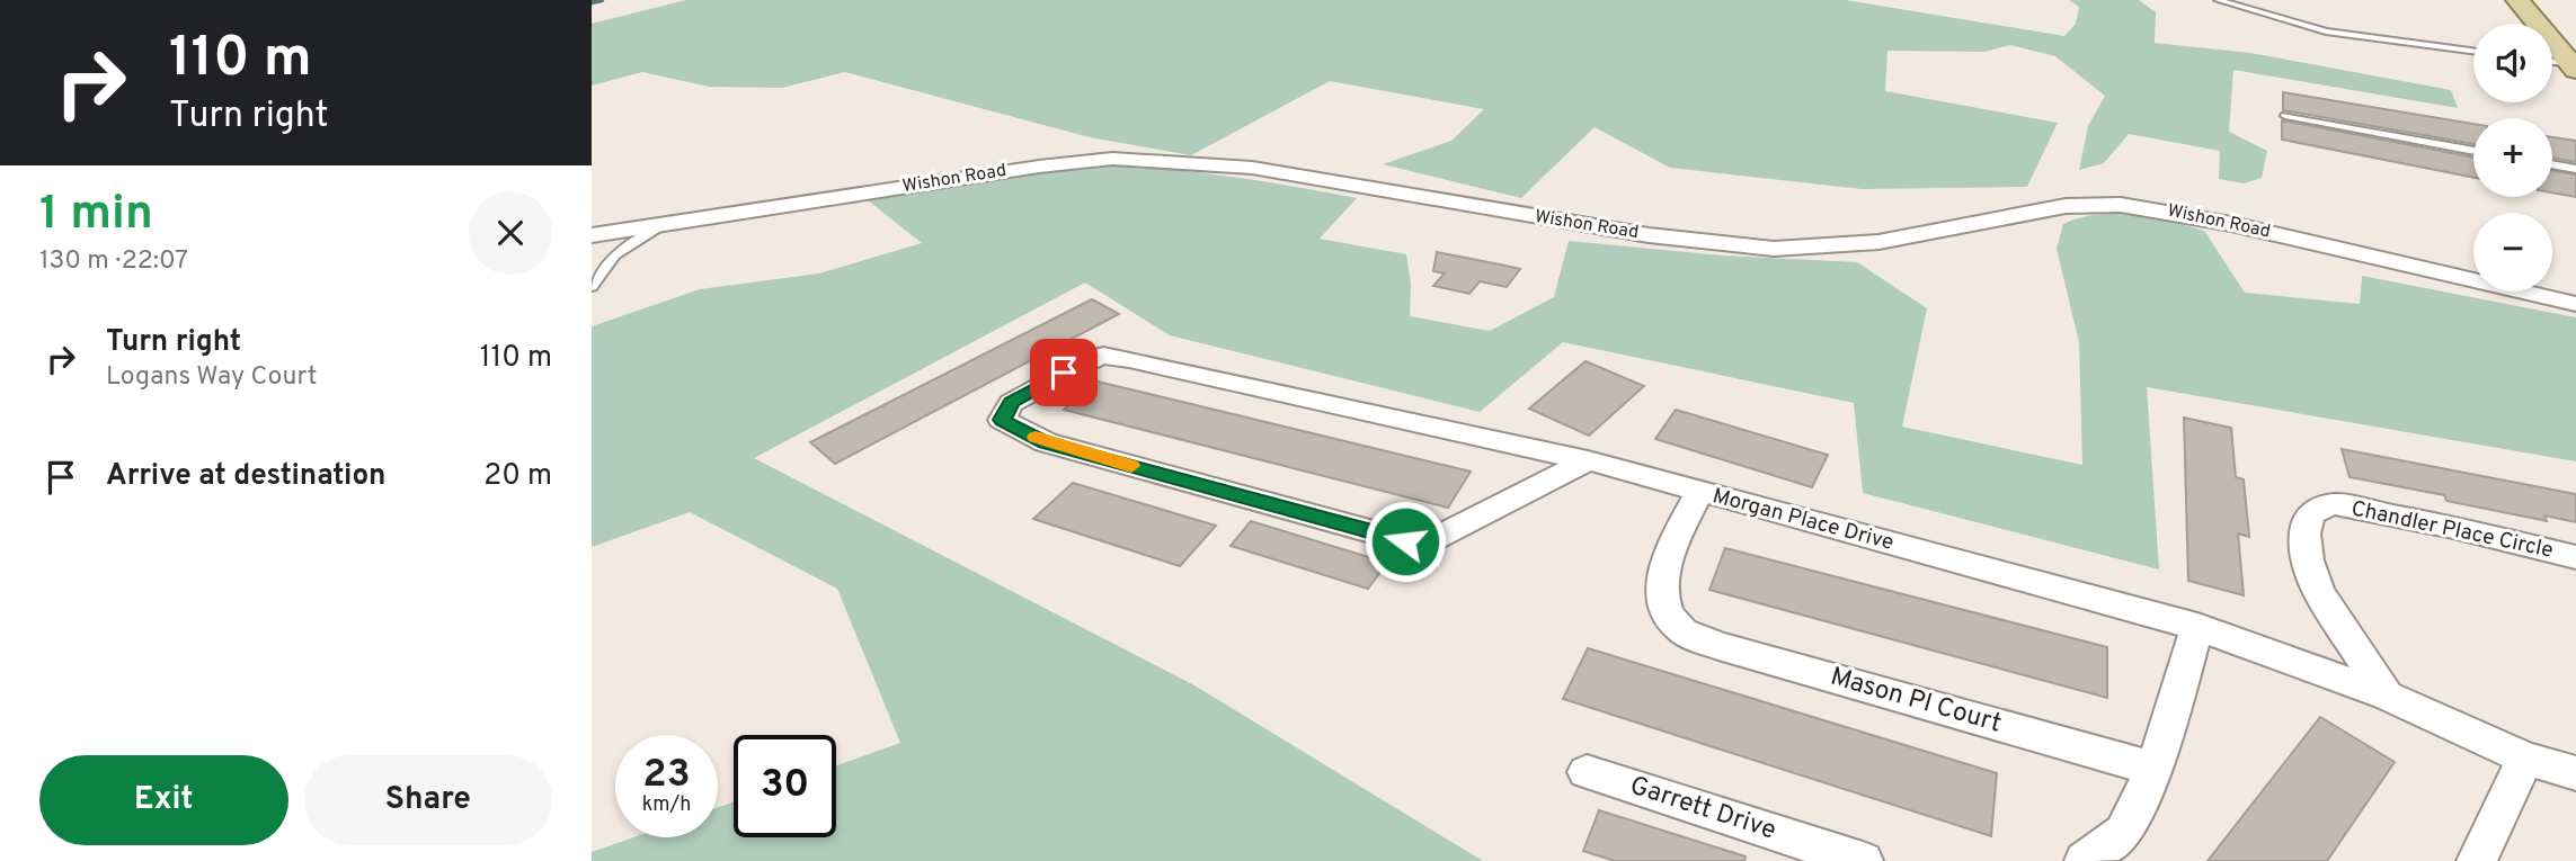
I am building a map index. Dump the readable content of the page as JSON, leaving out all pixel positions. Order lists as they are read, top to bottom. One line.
{"streets":{"street":["Wishon Road","Morgan Place Drive","Chandler Place Circle","Mason Pl Court","Garrett Drive"]},"crossings":[["Morgan Place Drive","Chandler Place Circle"],["Morgan Place Drive","Mason Pl Court"]],"page":{"turn":["110 m","Turn right"],"map_buttons":["+","−"],"heading":["1 min","130 m · 22:07"],"list":[{"name":"Turn right","note":"Logans Way Court","value":"110 m"},{"name":"Arrive at destination","value":"20 m"}],"speed":"23 km/h","limit":"30","buttons":["Exit","Share"]}}
